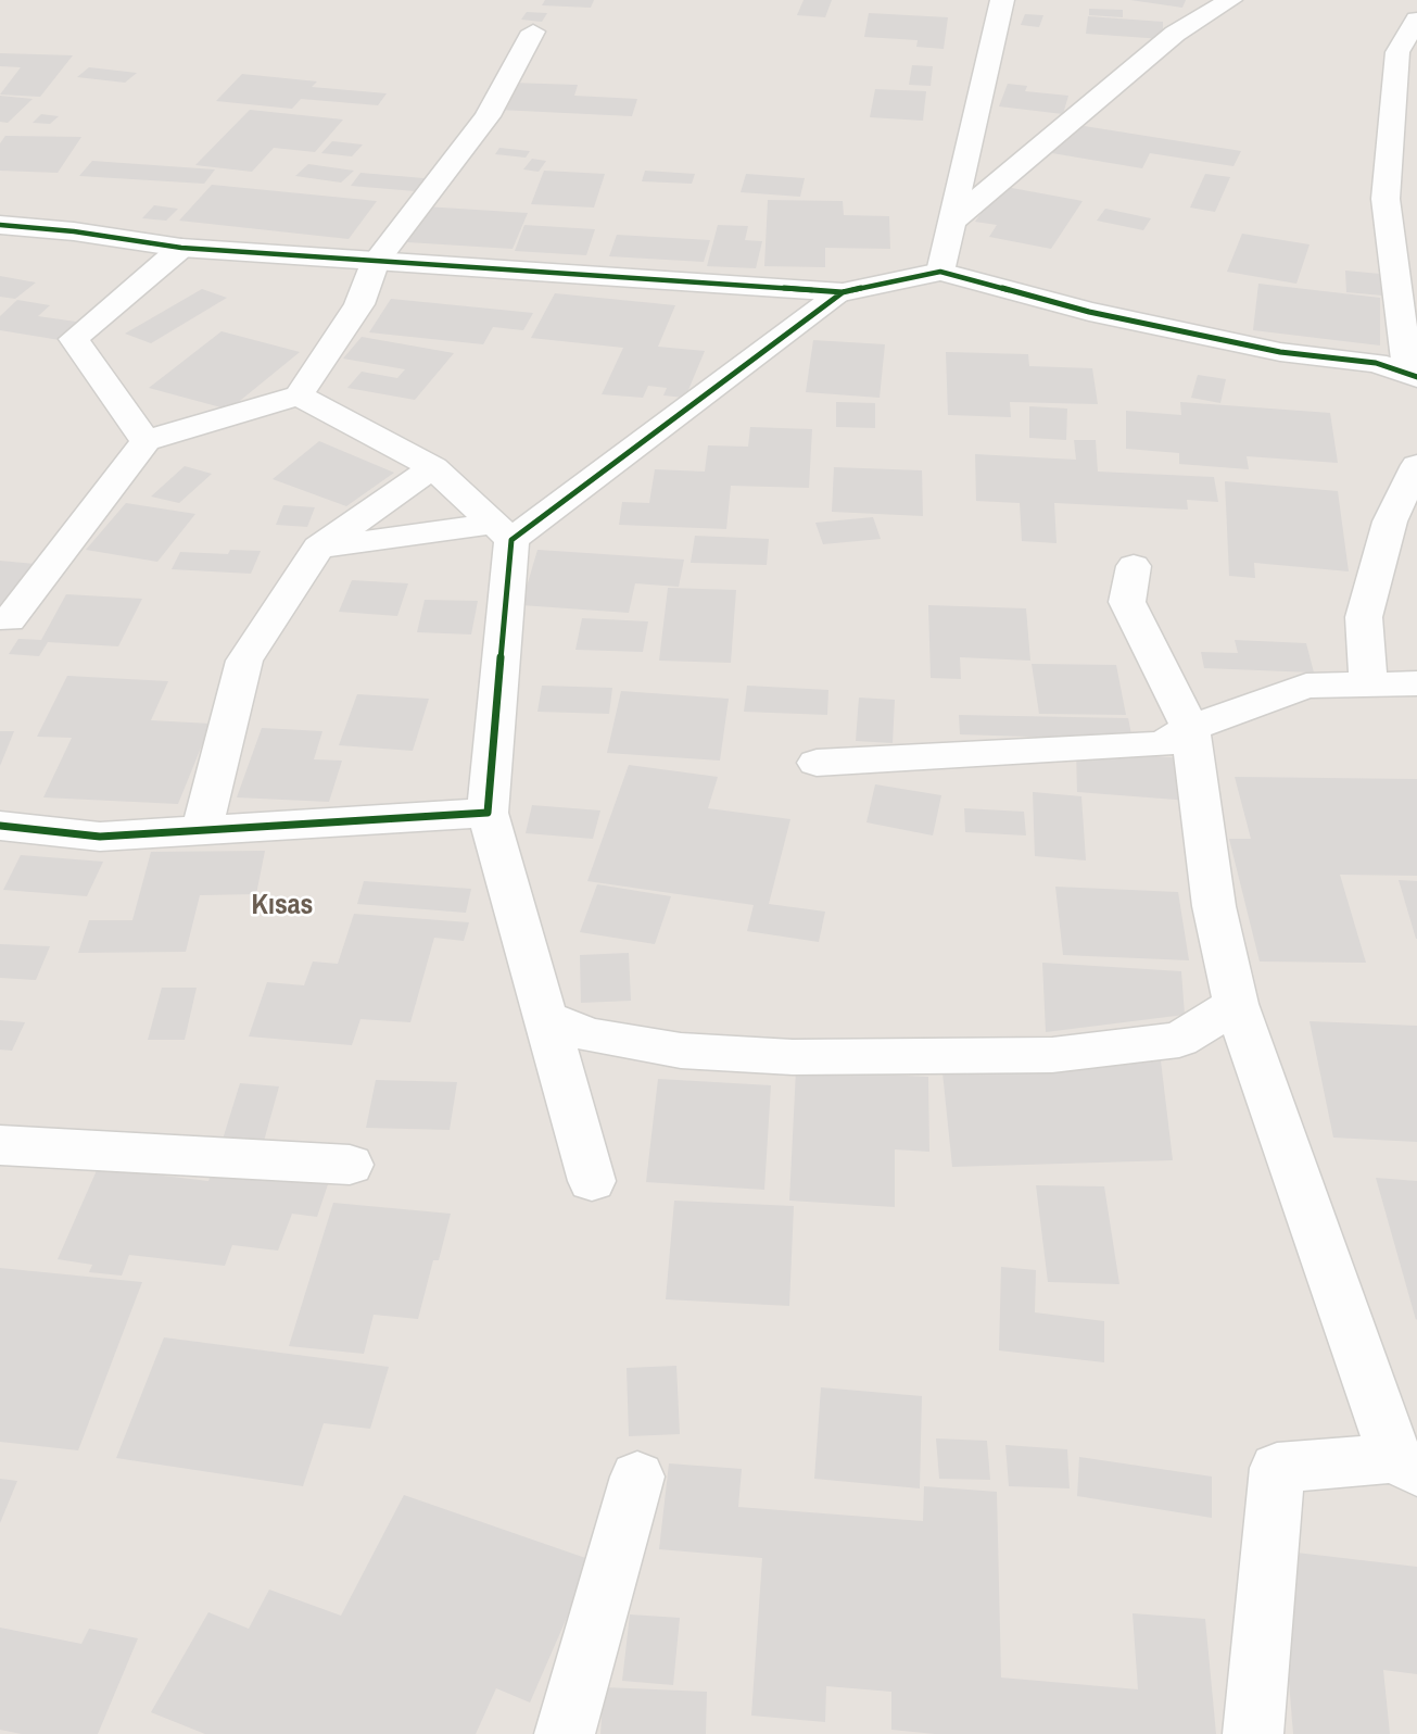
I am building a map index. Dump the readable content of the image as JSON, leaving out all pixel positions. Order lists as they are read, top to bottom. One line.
{"districts":["Kısas"]}
